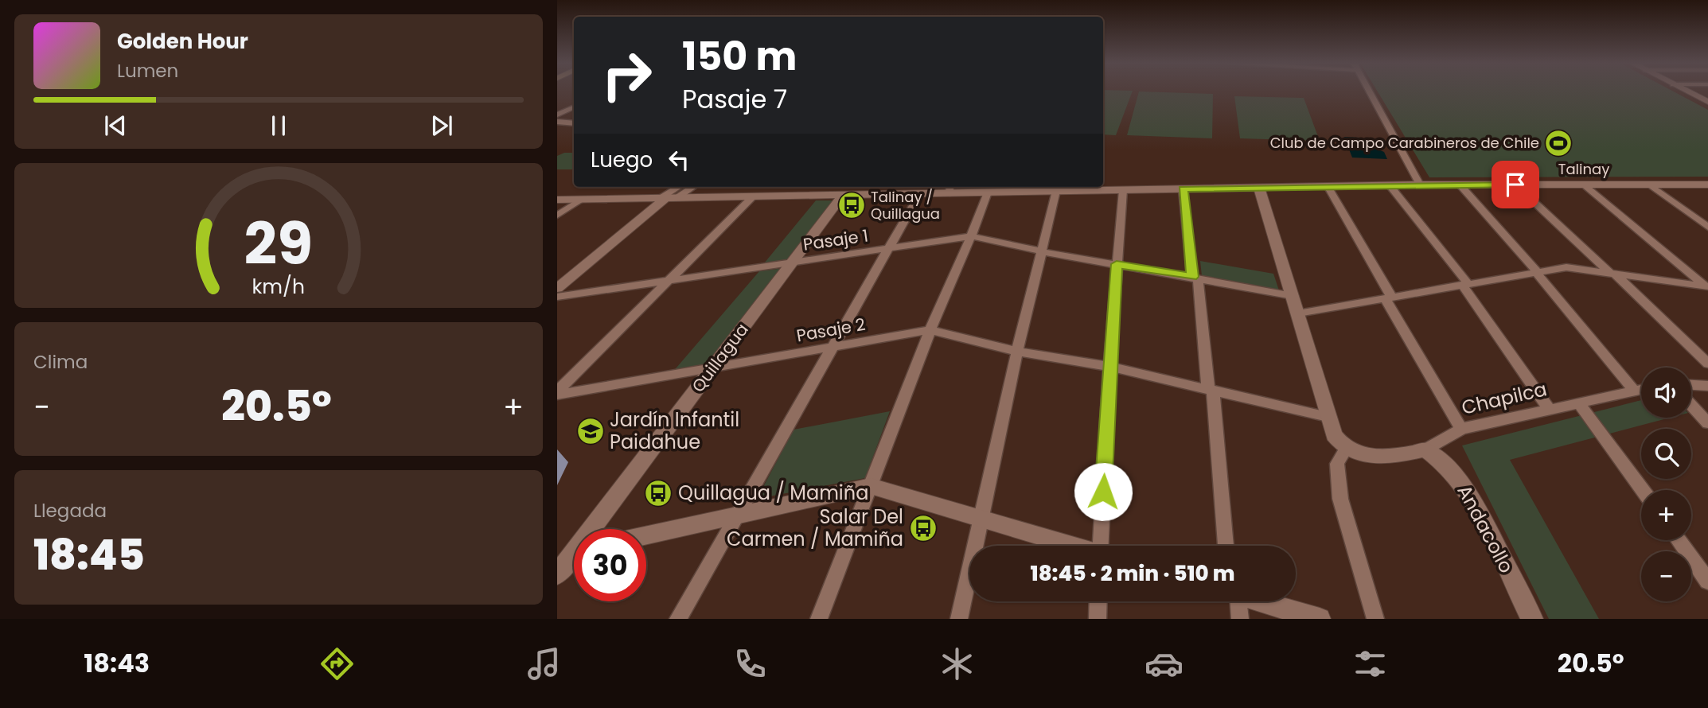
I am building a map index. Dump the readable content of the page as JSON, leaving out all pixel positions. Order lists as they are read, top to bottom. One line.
{"streets":{"street":["Talinay","Pasaje 1","Pasaje 2","Quillagua","Chapilca","Andacollo"]},"crossings":[["Talinay","Quillagua"],["Pasaje 1","Quillagua"],["Pasaje 2","Quillagua"],["Chapilca","Andacollo"]],"places":{"sports":["Club de Campo Carabineros de Chile"],"bus stop":["Talinay / Quillagua","Quillagua / Mamiña","Salar Del Carmen / Mamiña"],"school or university":["Jardín Infantil Paidahue"]},"page":{"turn":["150 m","Pasaje 7"],"song":["Golden Hour","Lumen"],"then":"Luego","tile":["Clima",["Llegada","18:45"]],"map_buttons":["+","−"],"heat":["−","20.5°","+"],"limit":"30","trip":"18:45 · 2 min · 510 m","tabs":["18:43","20.5°"],"gauge":["29","km/h"]}}
